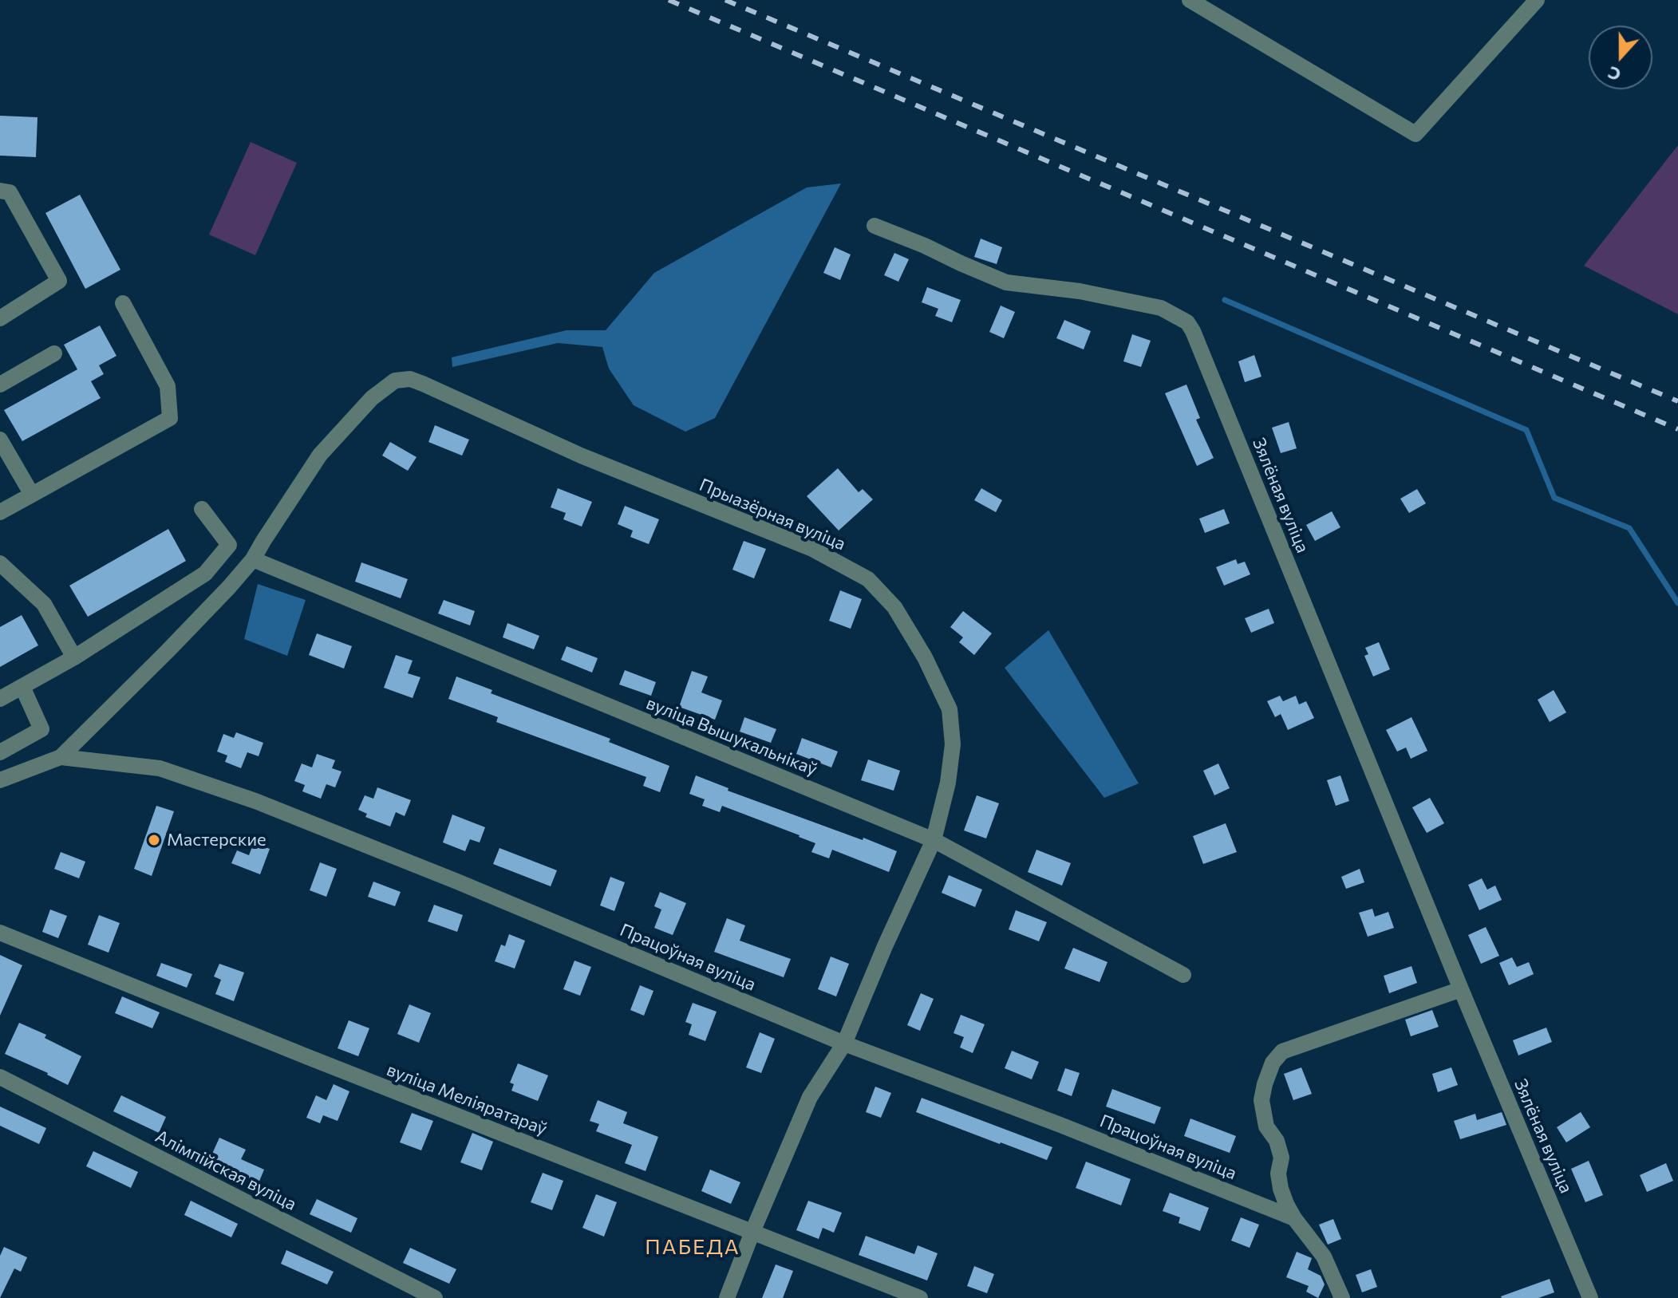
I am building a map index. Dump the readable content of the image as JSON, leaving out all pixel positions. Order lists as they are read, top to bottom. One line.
{"streets":{"street":["Зялёная вуліца","Прыазёрная вуліца","вуліца Вышукальнікаў","Працоўная вуліца","вуліца Меліяратараў","Алімпійская вуліца"]},"crossings":[["Прыазёрная вуліца","вуліца Вышукальнікаў"],["Прыазёрная вуліца","Працоўная вуліца"],["Прыазёрная вуліца","вуліца Меліяратараў"]],"districts":["ПАБЕДА"],"places":["Мастерские"],"north":"bottom"}
